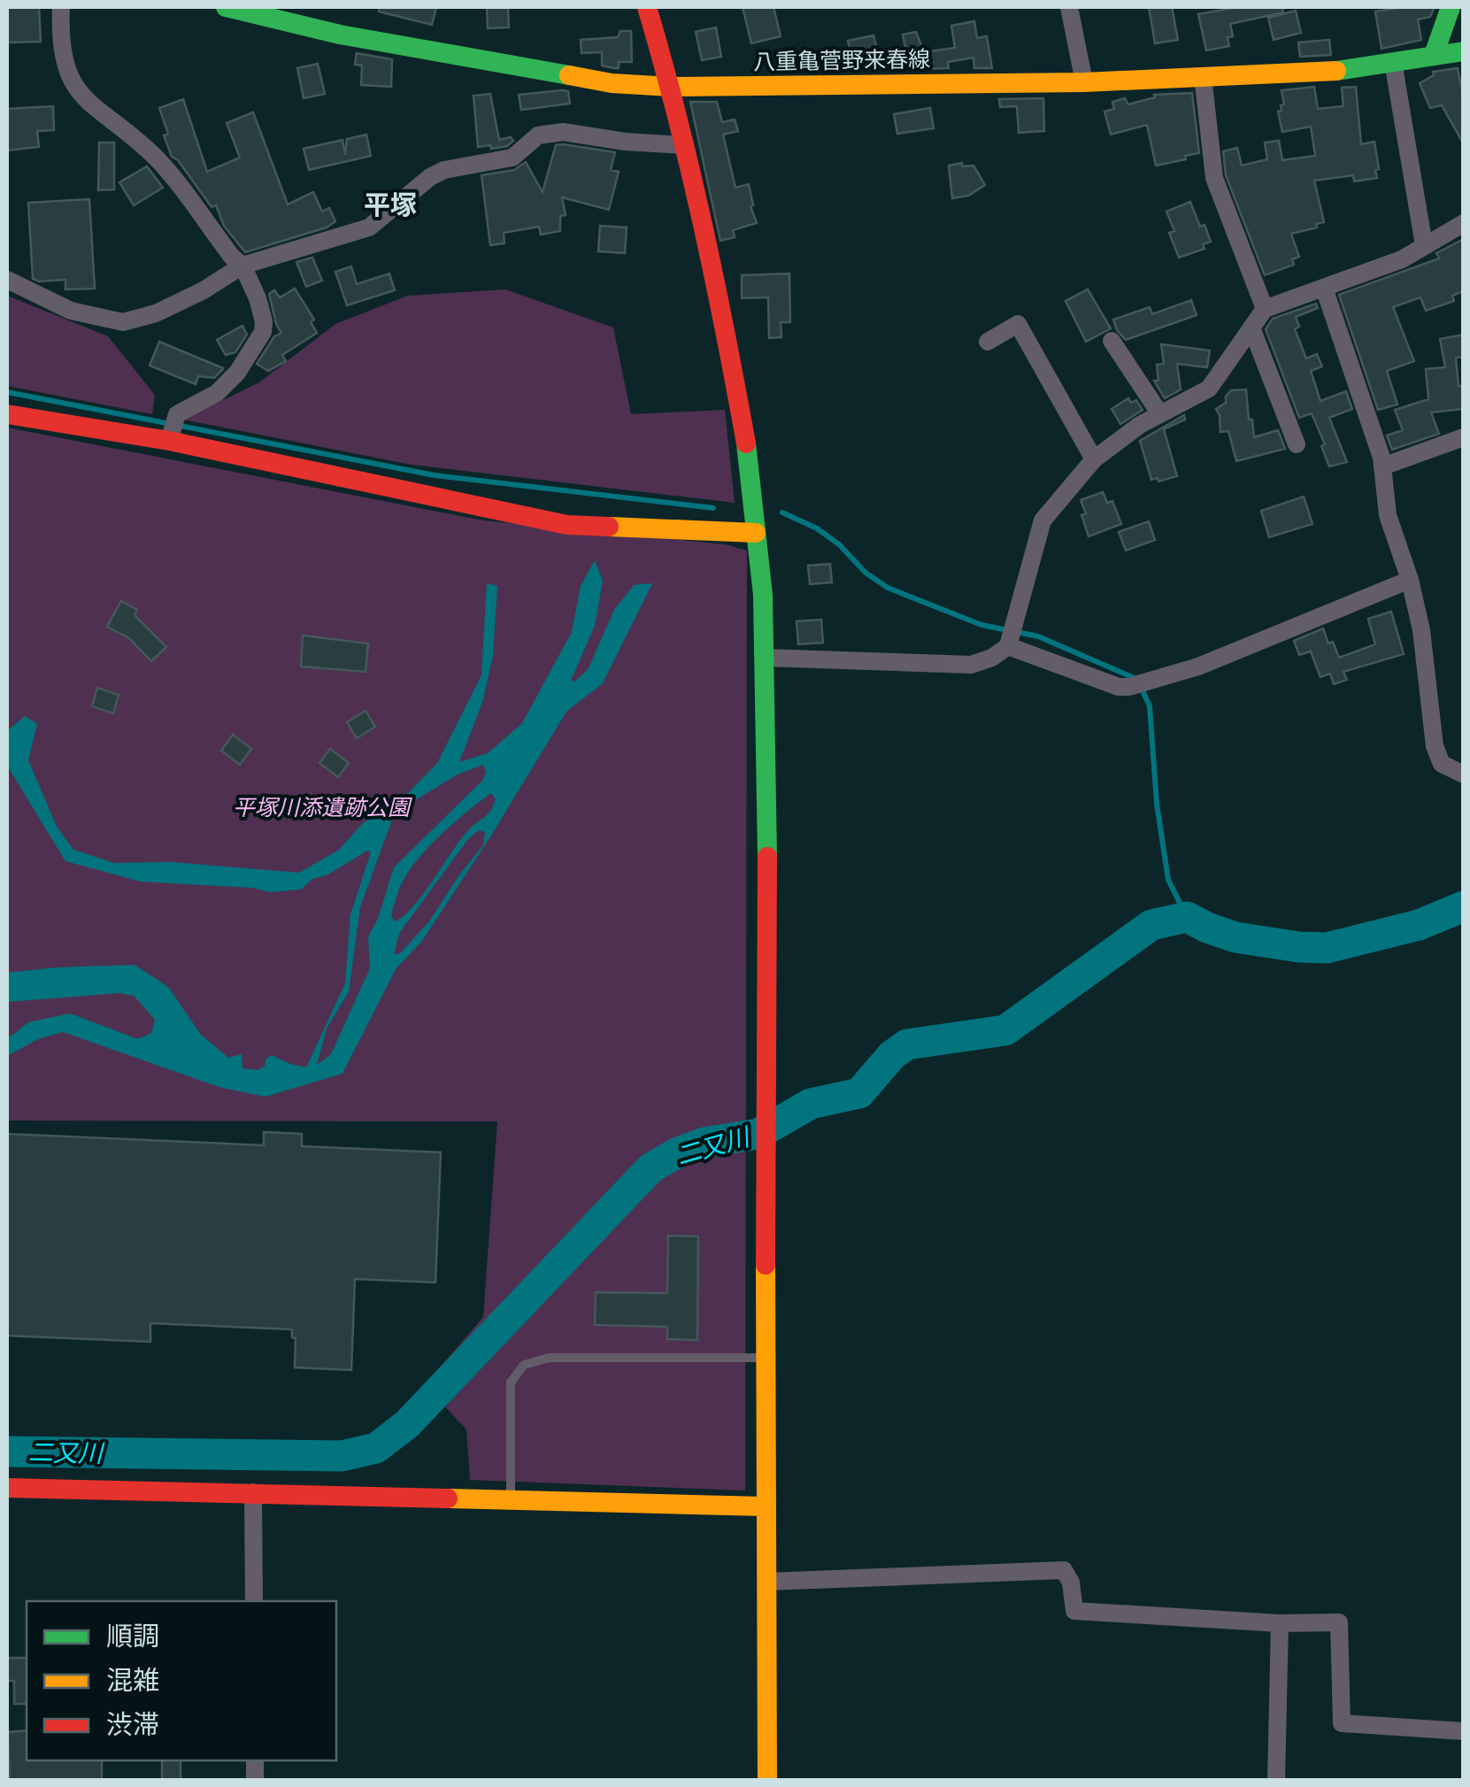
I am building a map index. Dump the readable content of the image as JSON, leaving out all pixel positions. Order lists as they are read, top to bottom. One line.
{"streets":{"street":["八重亀菅野来春線"]},"districts":["平塚"],"water":["二又川"],"parks":["平塚川添遺跡公園"],"legend":["順調","混雑","渋滞"]}
